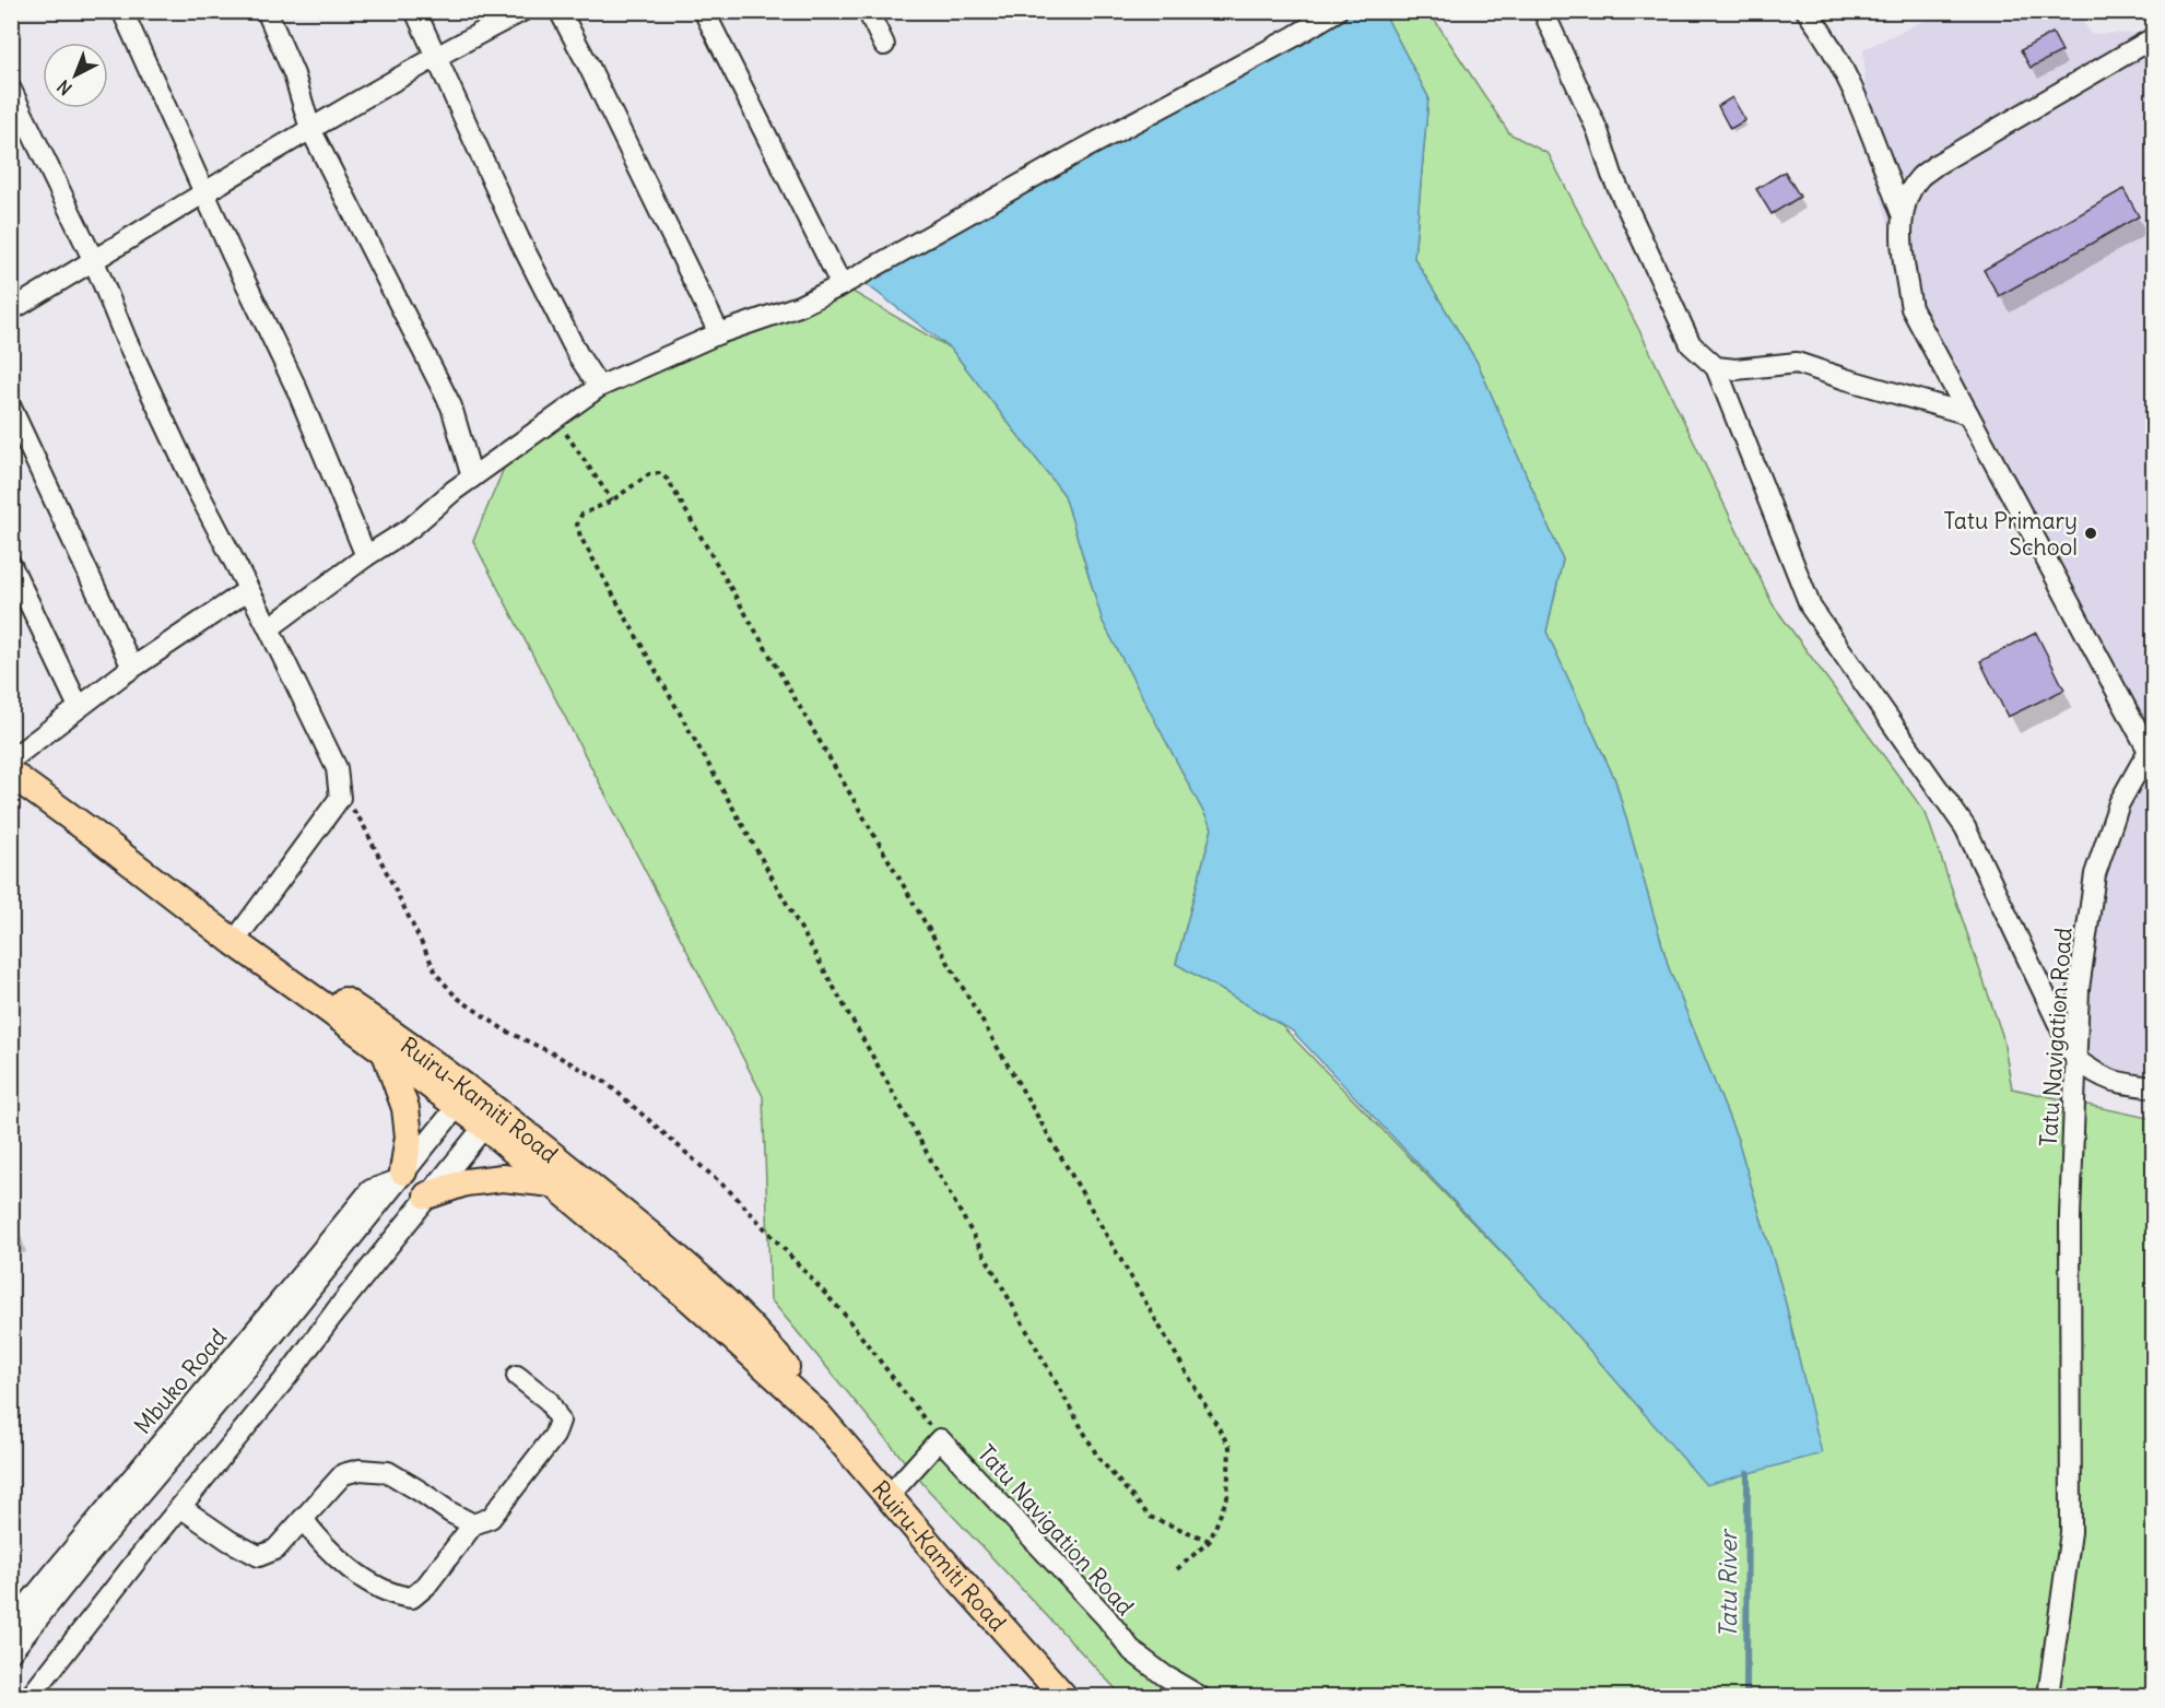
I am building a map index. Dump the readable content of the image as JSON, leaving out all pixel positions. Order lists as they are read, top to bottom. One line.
{"streets":{"main road":["Ruiru-Kamiti Road"],"street":["Tatu Navigation Road","Mbuko Road"]},"water":["Tatu River"],"places":["Tatu Primary School"],"north":"bottom left"}
